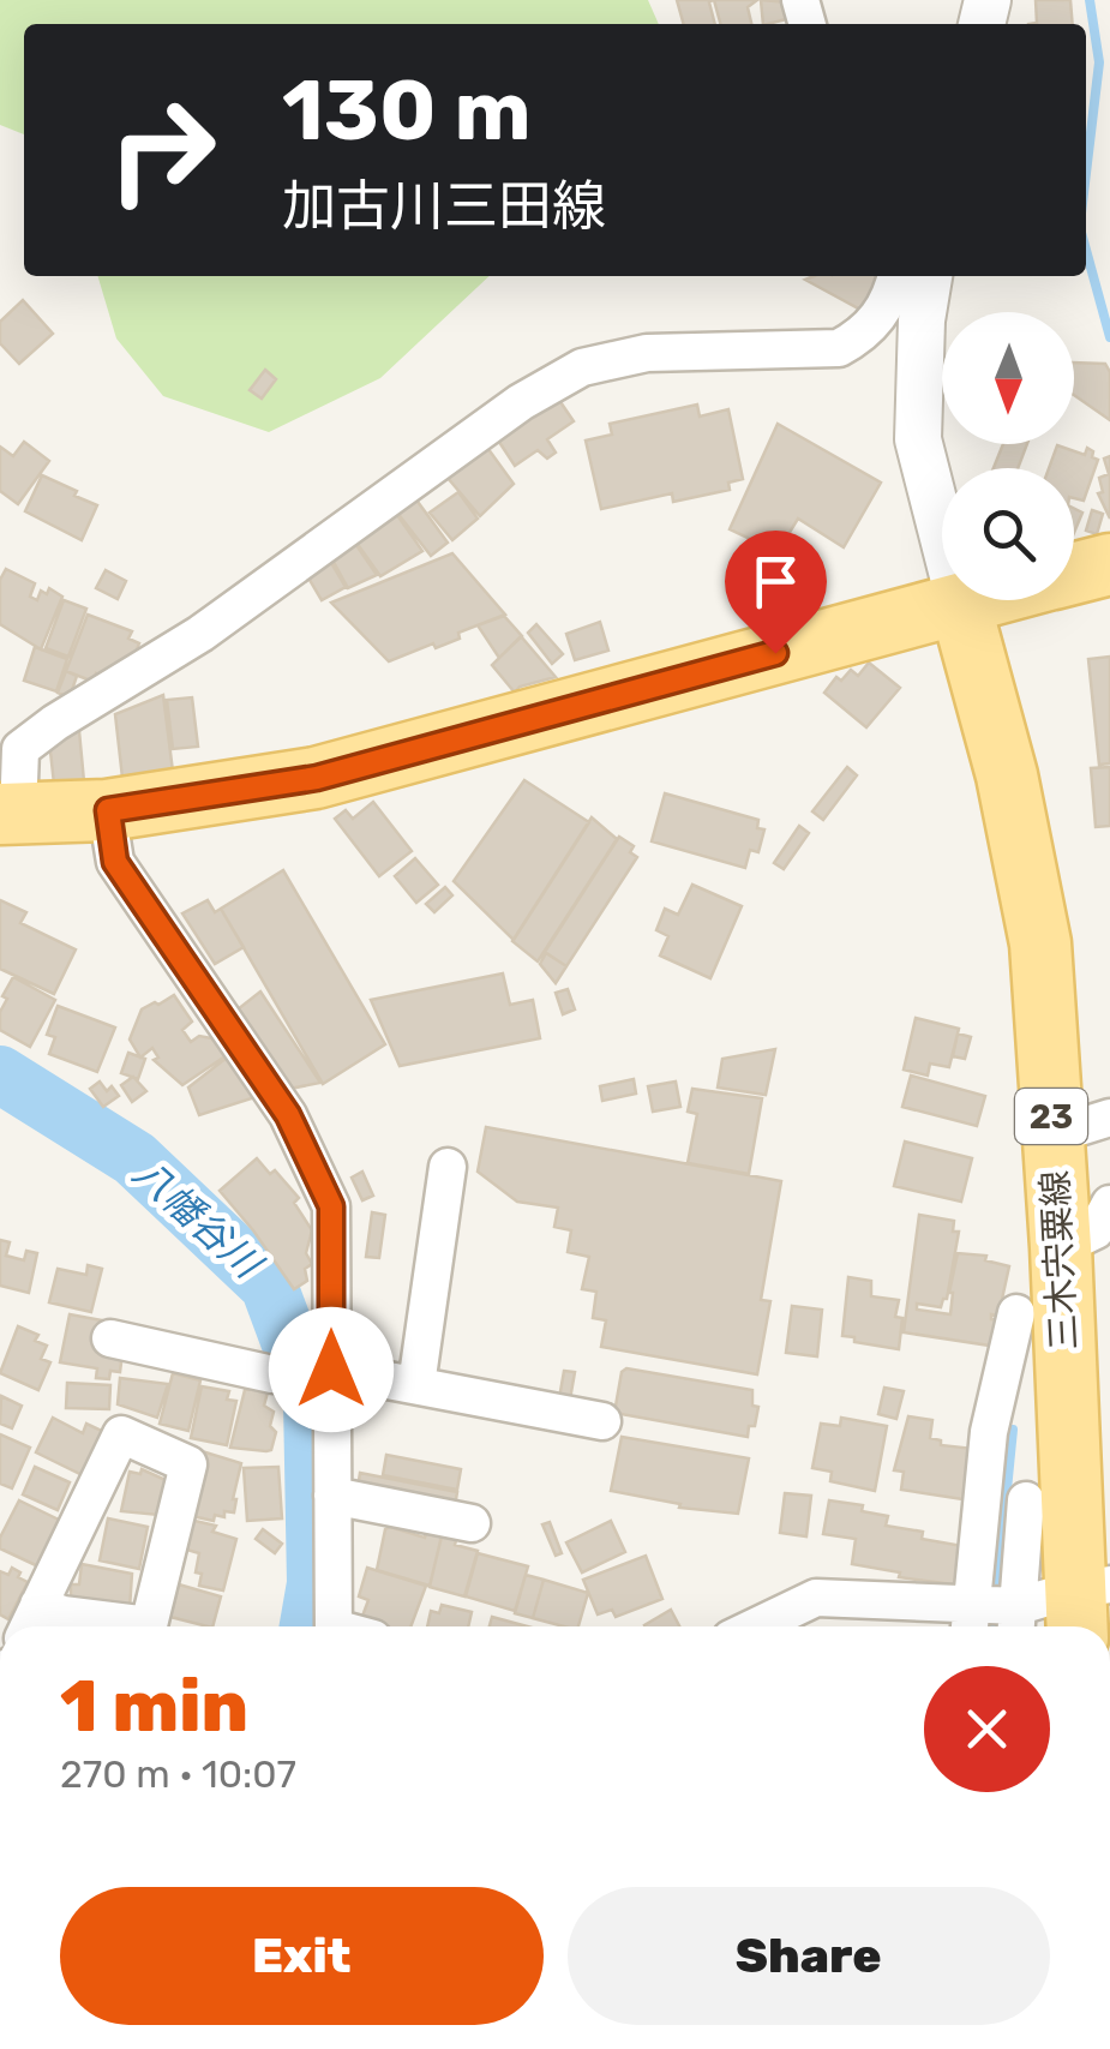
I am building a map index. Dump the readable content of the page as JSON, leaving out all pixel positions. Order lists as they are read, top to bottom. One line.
{"streets":{"main road":["23","三木宍粟線"]},"water":["八幡谷川"],"north":"bottom","page":{"turn":["130 m","加古川三田線"],"heading":["1 min","270 m · 10:07"],"buttons":["Exit","Share"]}}
